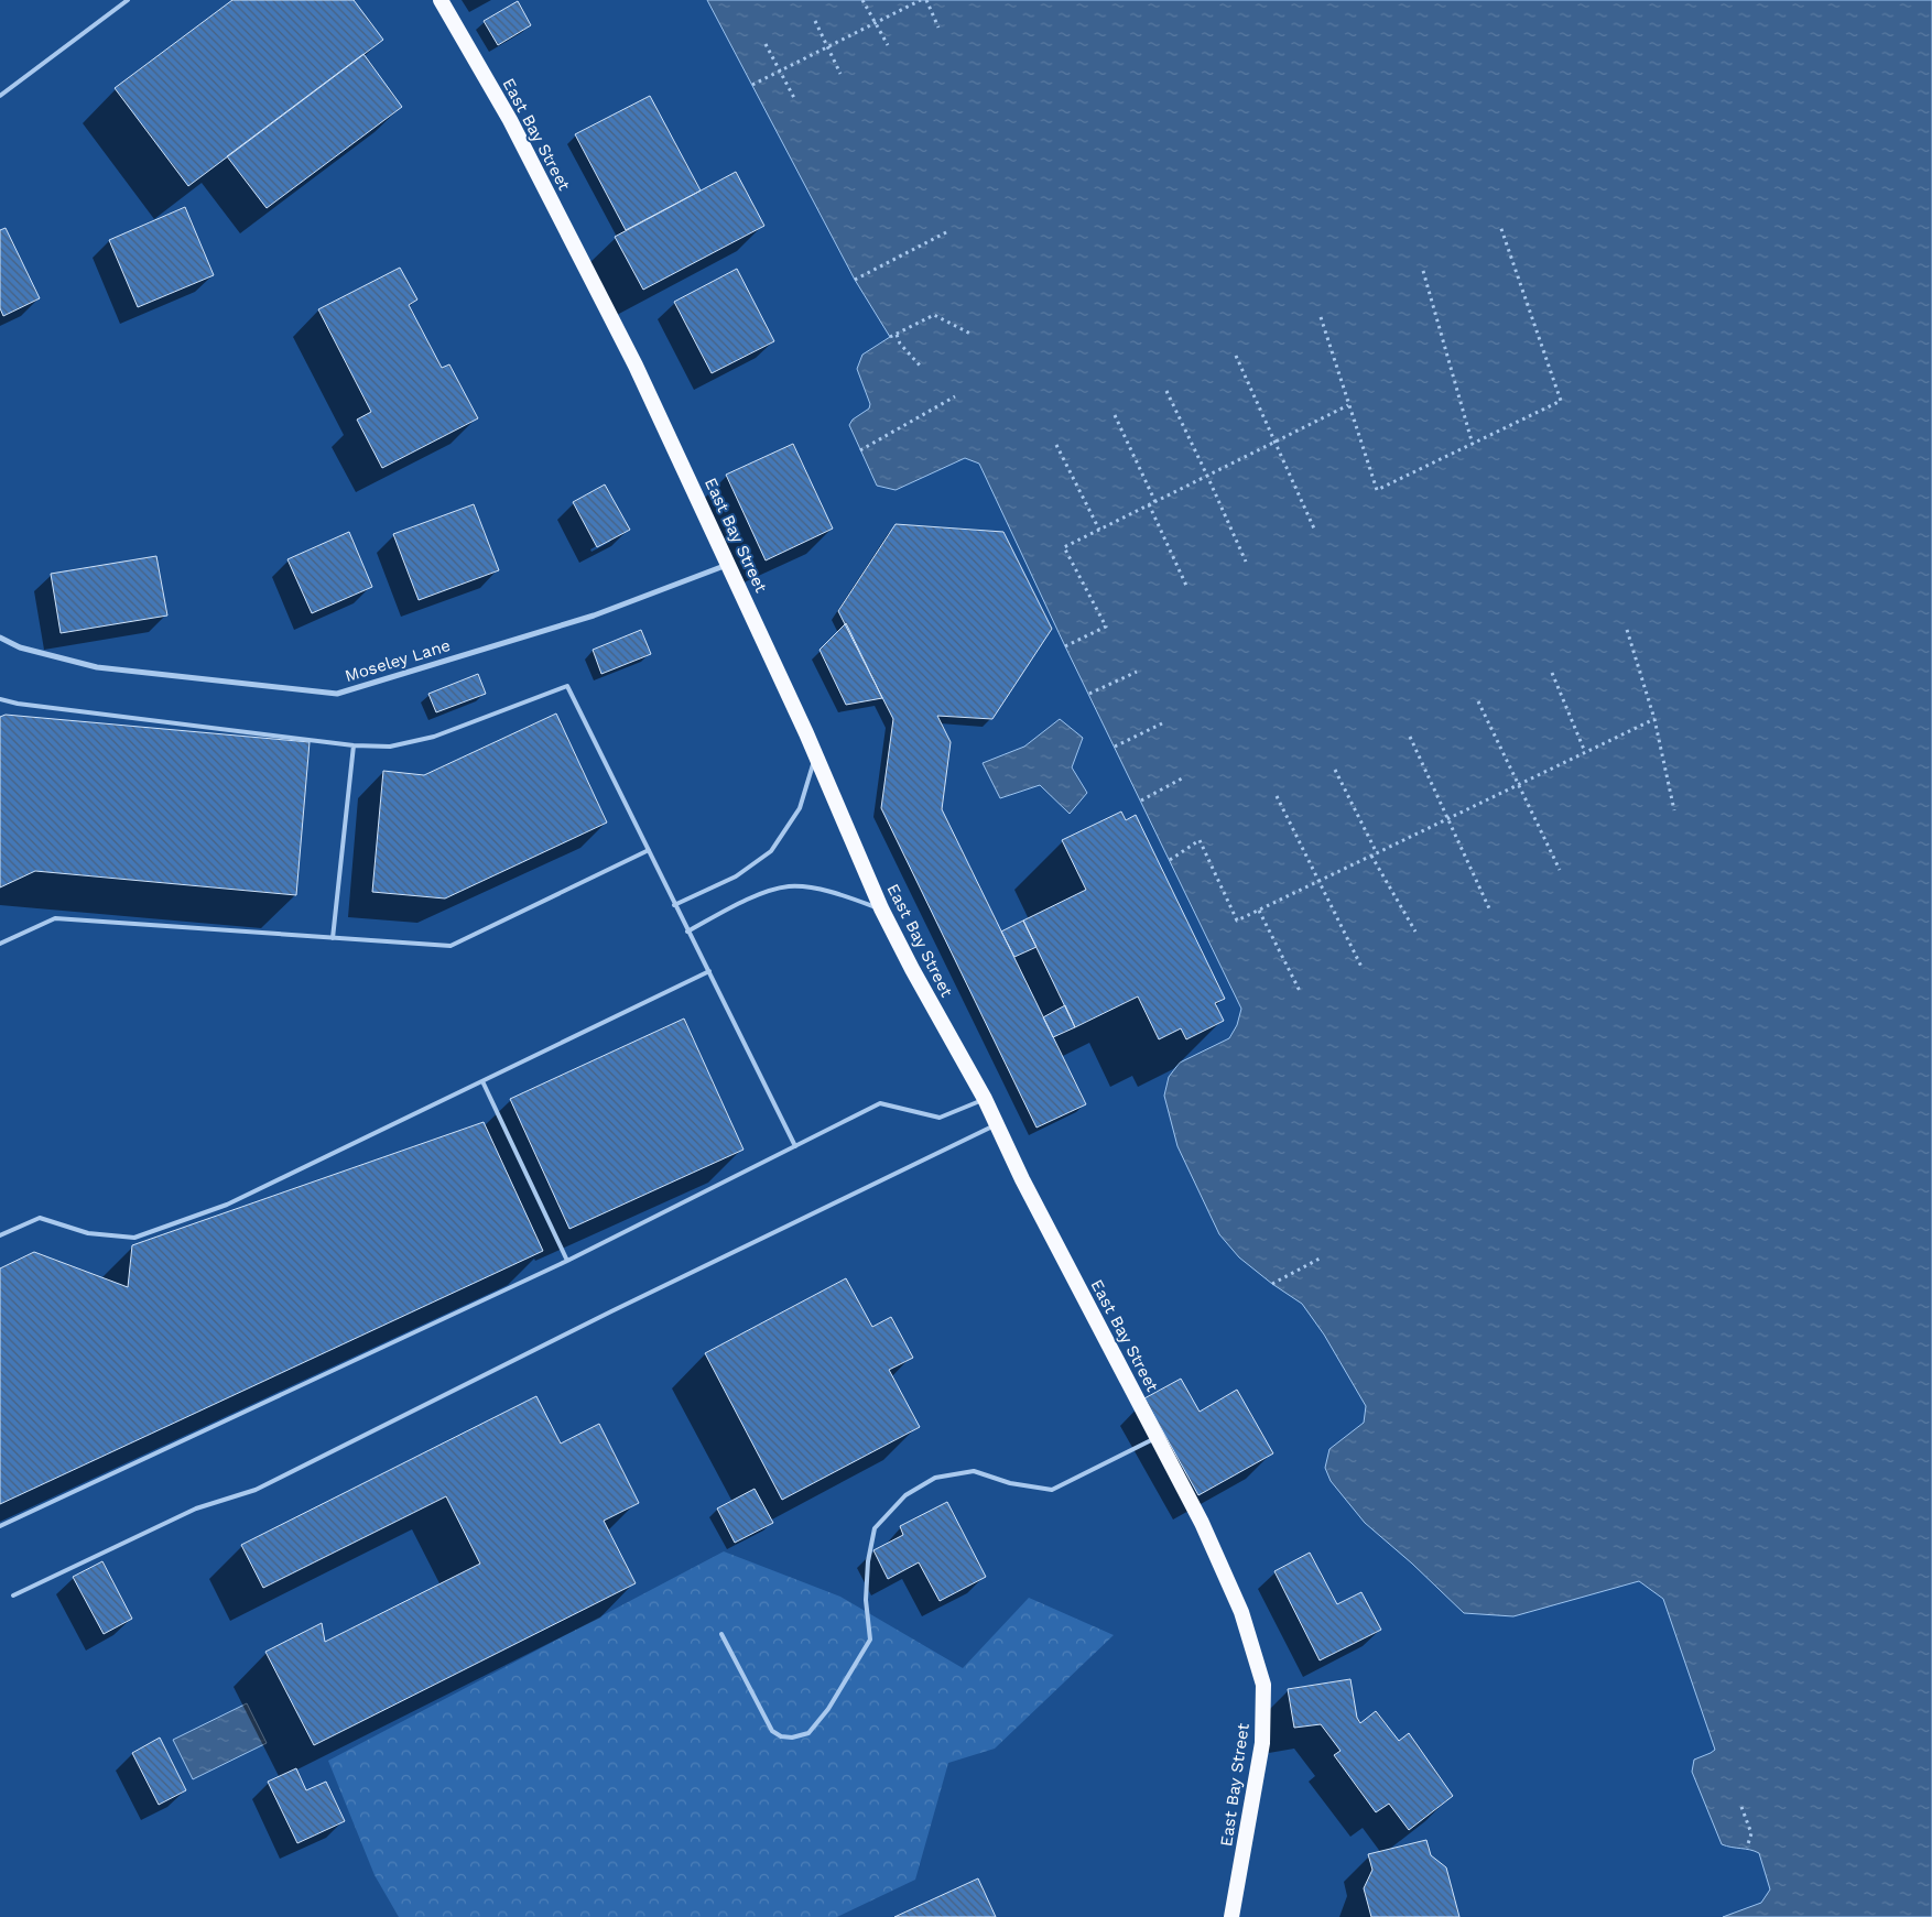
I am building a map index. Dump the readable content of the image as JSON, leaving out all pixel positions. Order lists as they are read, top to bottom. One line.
{"streets":{"highway":["East Bay Street"],"street":["Moseley Lane"]},"crossings":[["East Bay Street","Moseley Lane"]]}
